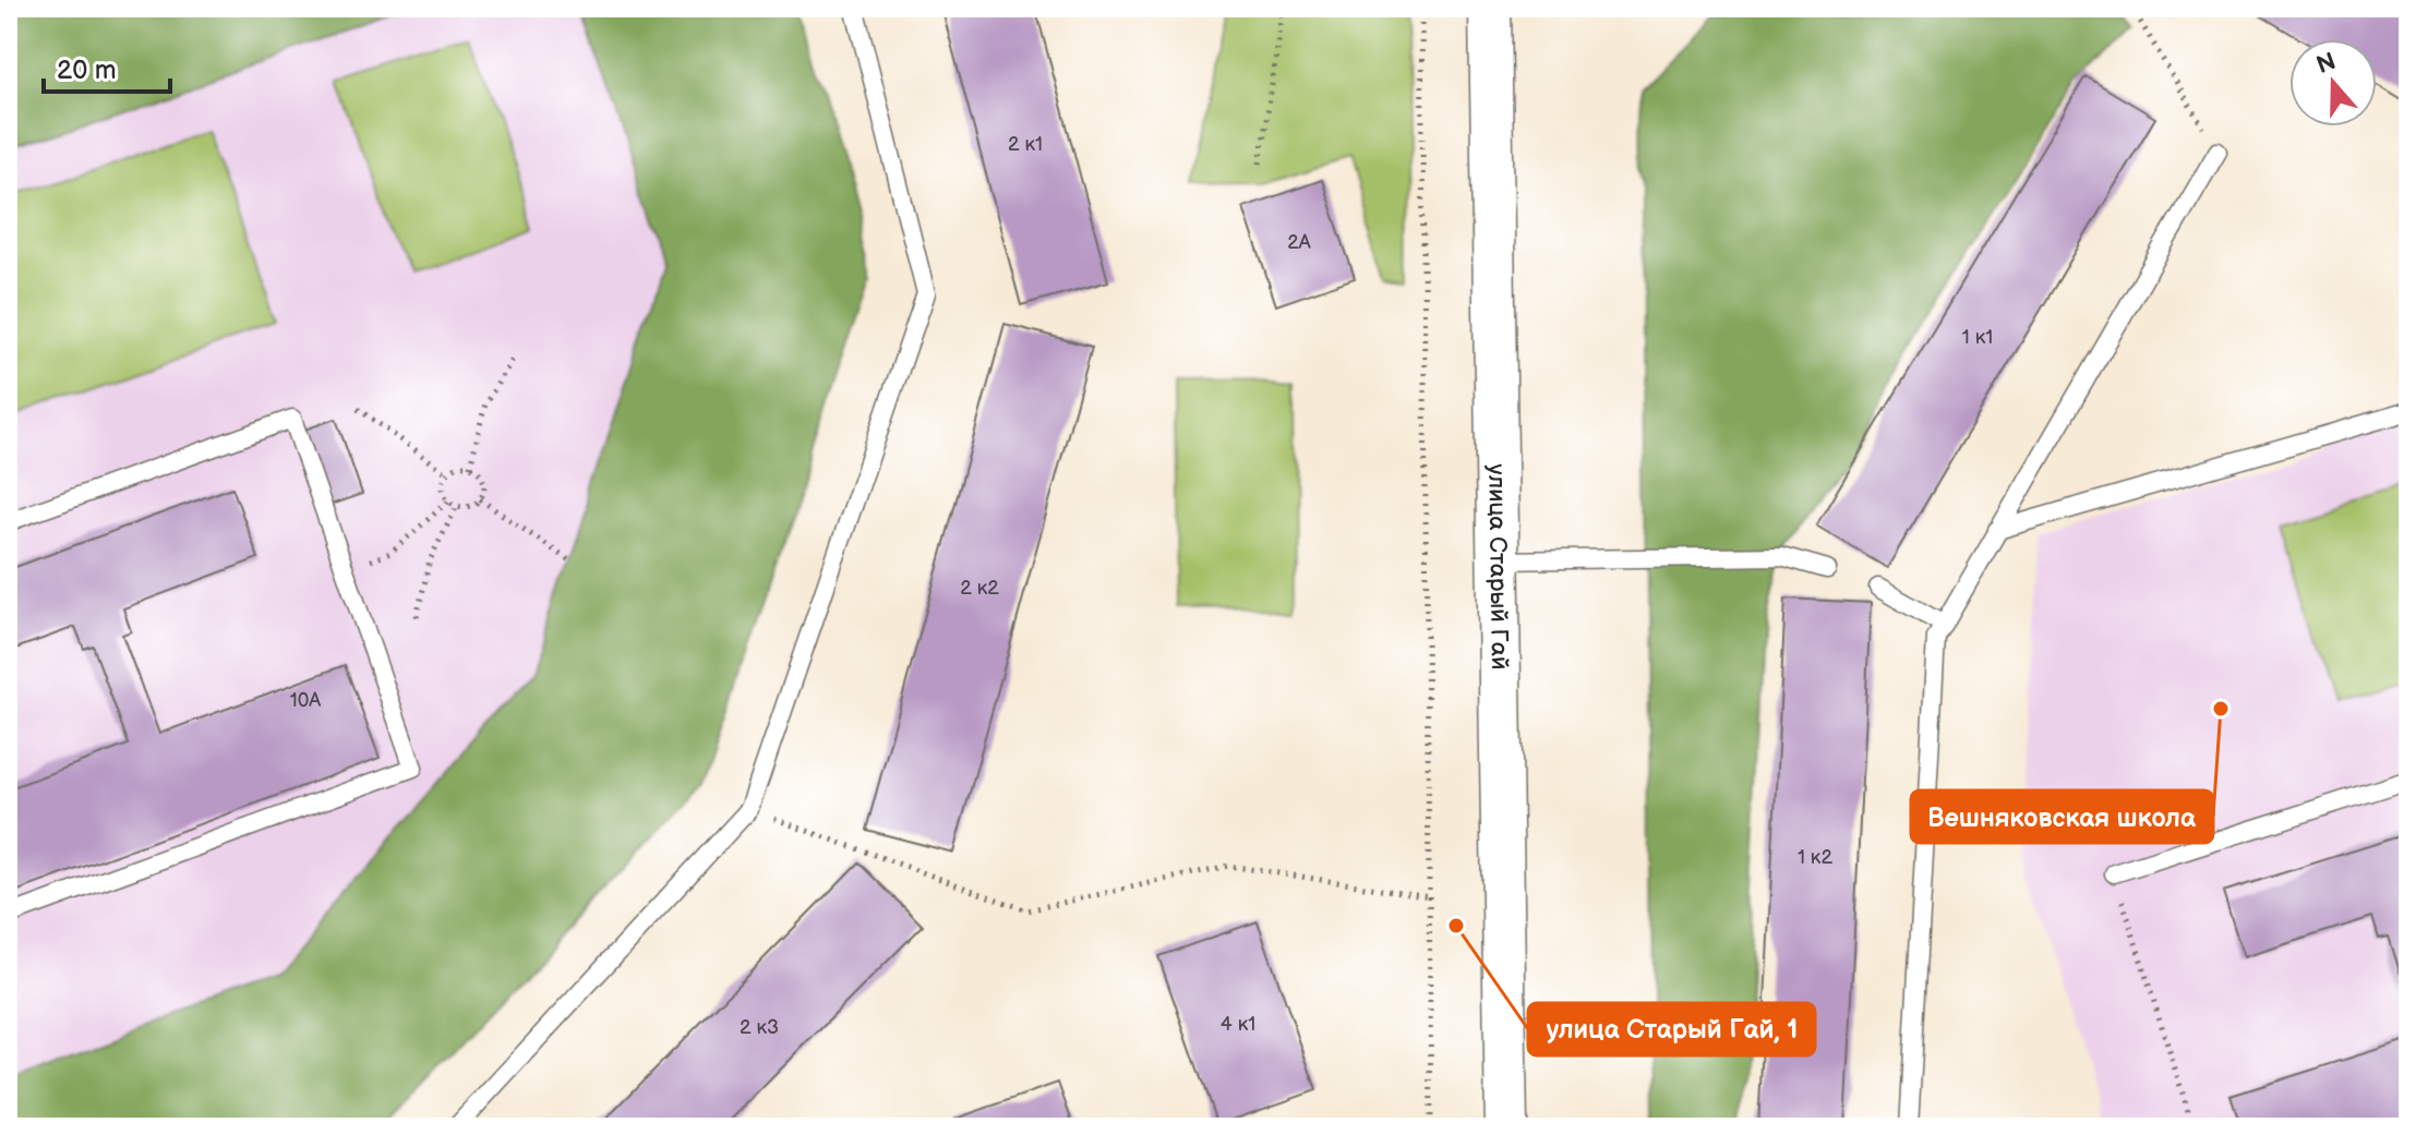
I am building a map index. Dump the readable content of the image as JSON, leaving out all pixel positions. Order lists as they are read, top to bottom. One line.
{"streets":{"street":["улица Старый Гай"]},"places":["Вешняковская школа","улица Старый Гай, 1"],"house_numbers":["2 к1","2А","1 к1","2 к2","10А","1 к2","4 к1","2 к3"],"scale_bar":"20 m","north":"top"}
